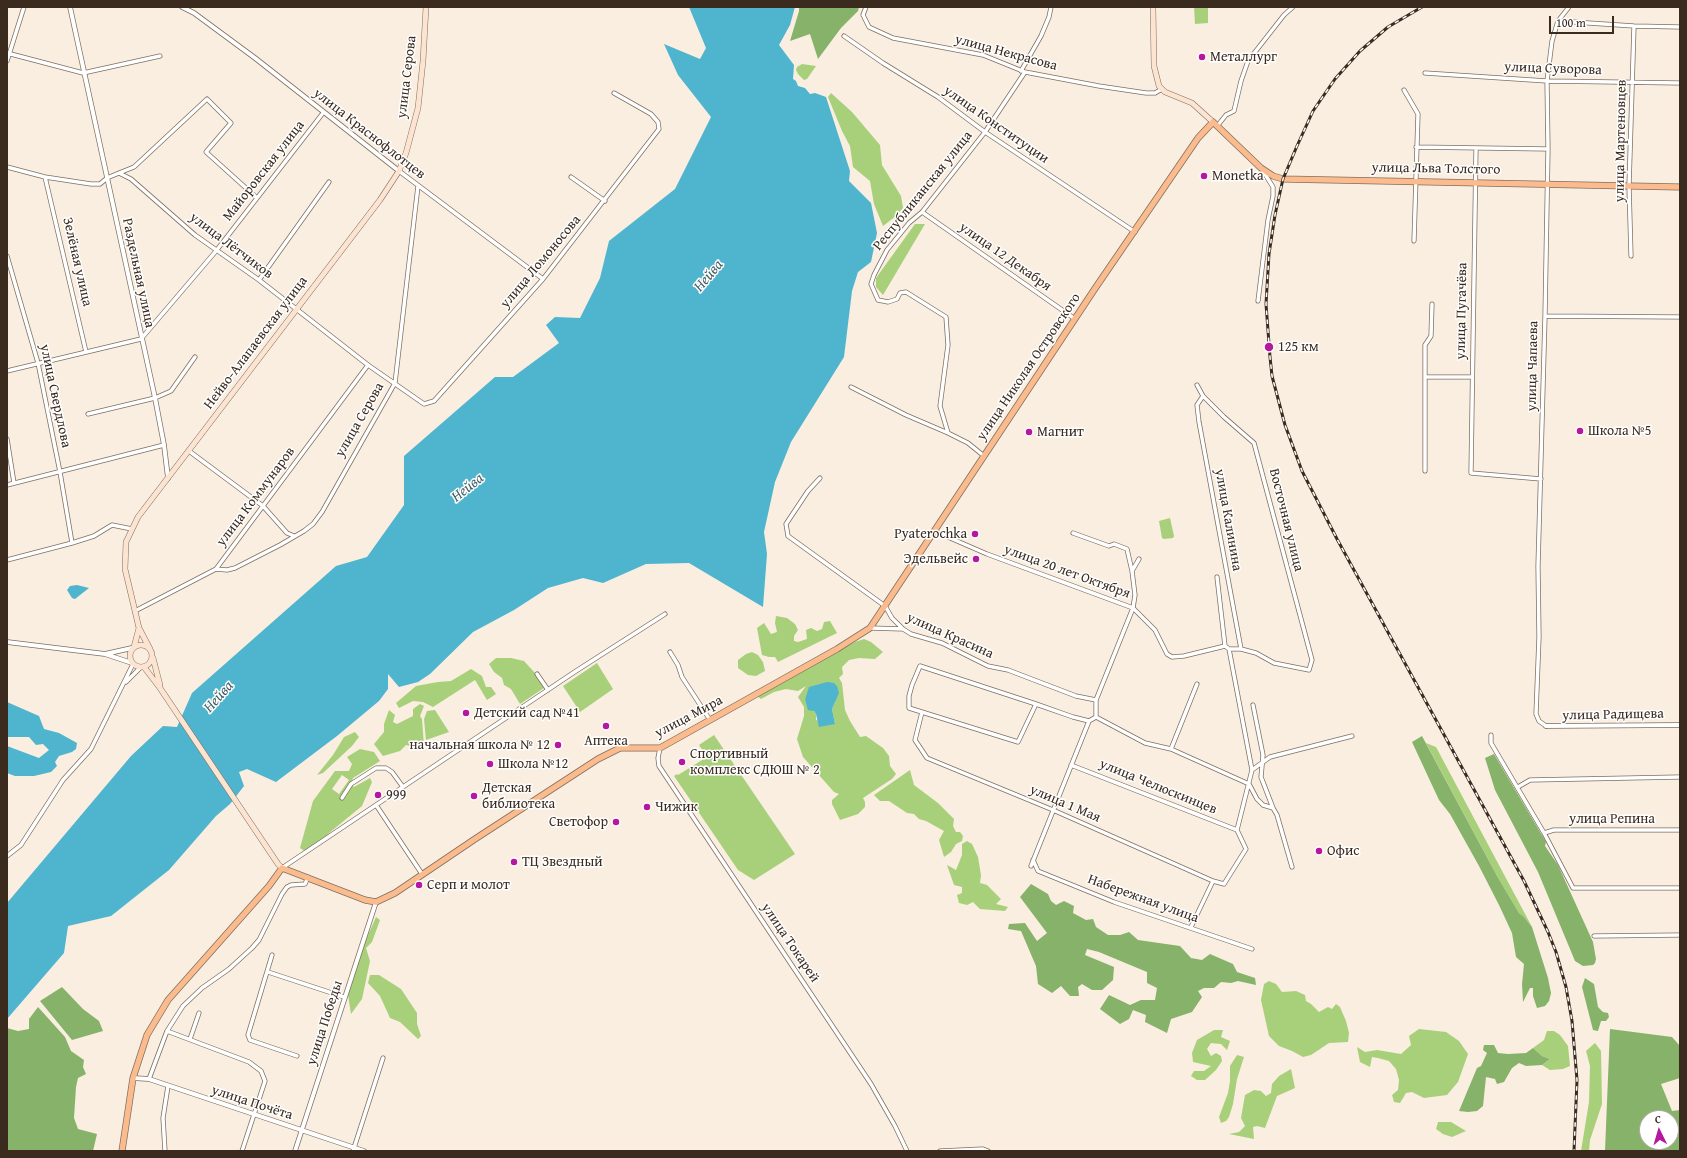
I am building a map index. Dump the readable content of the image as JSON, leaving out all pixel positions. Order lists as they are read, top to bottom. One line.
{"streets":{"main road":["улица Серова","улица Льва Толстого","Нейво-Алапаевская улица","улица Николая Островского","улица Мира"],"street":["улица Некрасова","улица Суворова","улица Конституции","улица Краснофлотцев","улица Мартеновцев","Майоровская улица","Республиканская улица","улица Лётчиков","улица 12 Декабря","Зелёная улица","улица Ломоносова","Раздельная улица","улица Пугачёва","улица Чапаева","улица Свердлова","улица Коммунаров","улица Калинина","Восточная улица","улица 20 лет Октября","улица Красина","улица Радищева","улица Челюскинцев","улица 1 Мая","улица Репина","Набережная улица","улица Токарей","улица Победы","улица Почёта"]},"crossings":[["улица Некрасова","Республиканская улица"],["улица Суворова","улица Мартеновцев"],["улица Суворова","улица Чапаева"],["улица Серова","улица Краснофлотцев"],["улица Серова","улица Лётчиков"],["улица Серова","Нейво-Алапаевская улица"],["улица Серова","улица Коммунаров"],["улица Конституции","Республиканская улица"],["улица Конституции","улица Николая Островского"],["улица Краснофлотцев","Майоровская улица"],["улица Краснофлотцев","улица Ломоносова"],["улица Краснофлотцев","Нейво-Алапаевская улица"],["улица Мартеновцев","улица Льва Толстого"],["улица Льва Толстого","улица Пугачёва"],["улица Льва Толстого","улица Чапаева"],["улица Льва Толстого","улица Николая Островского"],["Майоровская улица","улица Лётчиков"],["Майоровская улица","Раздельная улица"],["Республиканская улица","улица 12 Декабря"],["улица Лётчиков","улица Ломоносова"],["улица Лётчиков","Нейво-Алапаевская улица"],["улица Лётчиков","улица Коммунаров"],["улица 12 Декабря","улица Николая Островского"],["Раздельная улица","Нейво-Алапаевская улица"],["улица Пугачёва","улица Чапаева"],["Нейво-Алапаевская улица","улица Коммунаров"],["улица Чапаева","улица Радищева"],["улица Николая Островского","улица 20 лет Октября"],["улица Николая Островского","улица Красина"],["улица Николая Островского","улица Мира"],["улица Калинина","Восточная улица"],["улица Калинина","улица 20 лет Октября"],["улица Мира","улица Токарей"],["улица Мира","улица Победы"],["улица Победы","улица Почёта"]],"water":["Нейва"],"places":["Металлург","Monetka","125 км","Школа №5","Магнит","Pyaterochka","Эдельвейс","Детский сад №41","Аптека","начальная школа № 12","Спортивный комплекс СДЮШ № 2","Школа №12","999","Детская библиотека","Чижик","Светофор","Офис","ТЦ Звездный","Серп и молот"],"scale_bar":"100 m","north":"top"}
